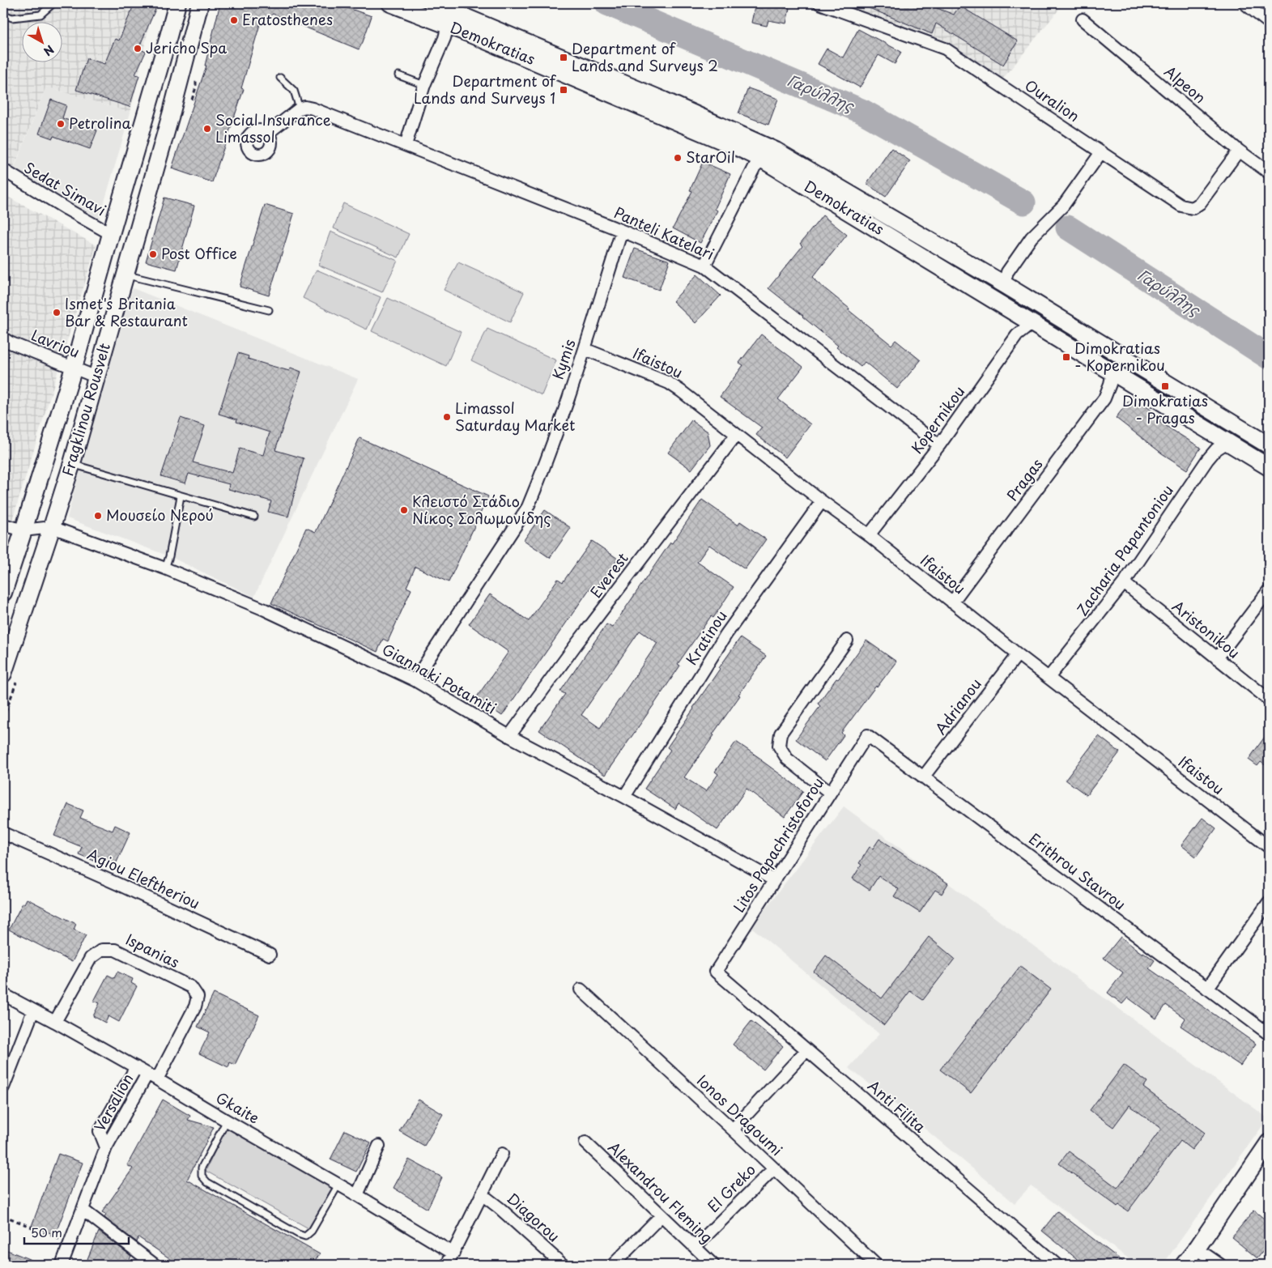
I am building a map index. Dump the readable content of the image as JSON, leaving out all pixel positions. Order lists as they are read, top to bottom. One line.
{"streets":{"street":["Demokratias","Alpeon","Ouralion","Sedat Simavi","Panteli Katelari","Lavriou","Kymis","Ifaistou","Fragklinou Rousvelt","Kopernikou","Pragas","Zacharia Papantoniou","Everest","Aristonikou","Kratinou","Giannaki Potamiti","Adrianou","Litos Papachristoforou","Erithrou Stavrou","Agiou Eleftheriou","Ispanias","Versalion","Anti Filita","Gkaite","Ionos Dragoumi","El Greko","Alexandrou Fleming","Diagorou"]},"crossings":[["Demokratias","Kopernikou"],["Demokratias","Pragas"],["Demokratias","Zacharia Papantoniou"],["Alpeon","Ouralion"],["Sedat Simavi","Fragklinou Rousvelt"],["Panteli Katelari","Kymis"],["Panteli Katelari","Kopernikou"],["Lavriou","Fragklinou Rousvelt"],["Kymis","Ifaistou"],["Kymis","Giannaki Potamiti"],["Ifaistou","Kopernikou"],["Ifaistou","Pragas"],["Ifaistou","Zacharia Papantoniou"],["Ifaistou","Everest"],["Ifaistou","Kratinou"],["Ifaistou","Adrianou"],["Fragklinou Rousvelt","Giannaki Potamiti"],["Zacharia Papantoniou","Aristonikou"],["Everest","Giannaki Potamiti"],["Kratinou","Giannaki Potamiti"],["Giannaki Potamiti","Litos Papachristoforou"],["Adrianou","Erithrou Stavrou"],["Litos Papachristoforou","Erithrou Stavrou"],["Litos Papachristoforou","Anti Filita"],["Ispanias","Versalion"],["Ispanias","Gkaite"],["Versalion","Gkaite"],["Ionos Dragoumi","El Greko"],["El Greko","Alexandrou Fleming"]],"water":["Γαρύλλης"],"places":{"other":["Eratosthenes","Jericho Spa","Petrolina","Social Insurance Limassol","StarOil","Post Office","Ismet's Britania Bar & Restaurant","Limassol Saturday Market","Κλειστό Στάδιο Νίκος Σολωμονίδης","Μουσείο Νερού"],"transit":["Department of Lands and Surveys 2","Department of Lands and Surveys 1","Dimokratias - Kopernikou","Dimokratias - Pragas"]},"scale_bar":"50 m","north":"bottom right"}
